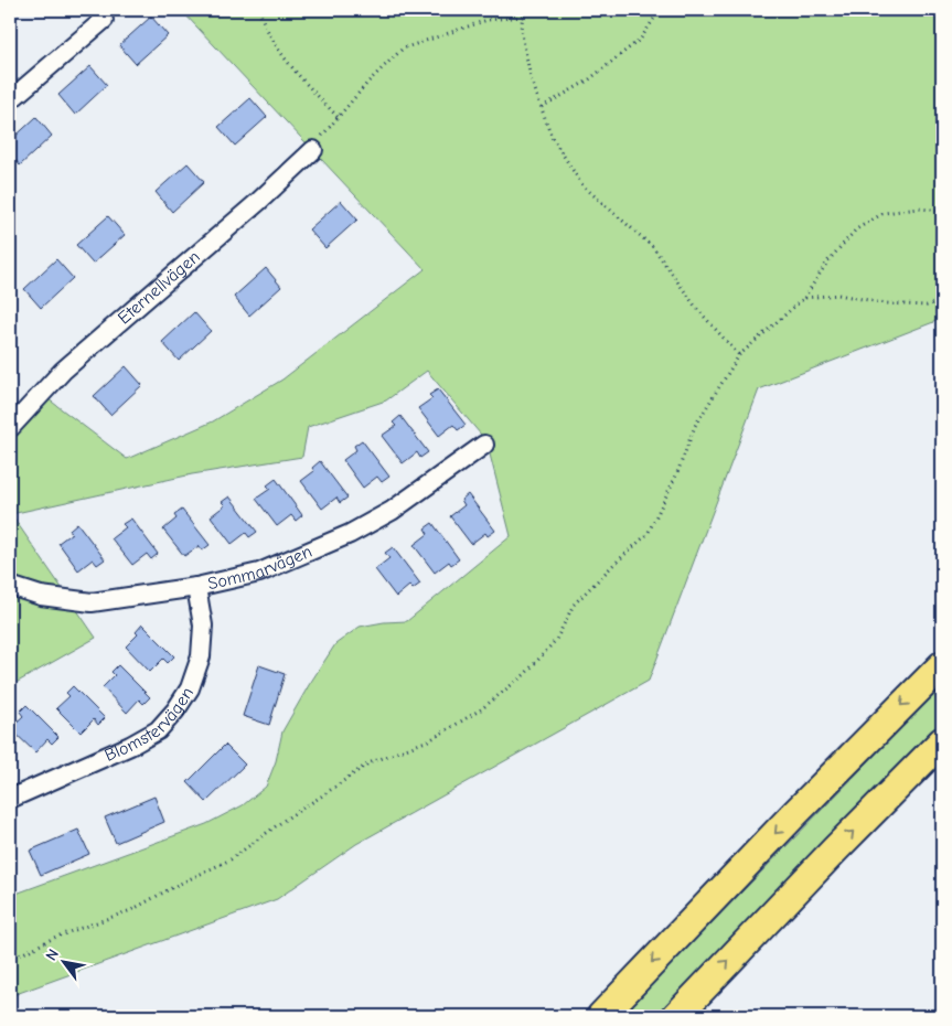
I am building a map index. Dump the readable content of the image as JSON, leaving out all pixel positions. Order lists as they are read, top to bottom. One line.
{"streets":{"street":["Eternellvägen","Sommarvägen","Blomstervägen"]},"crossings":[["Sommarvägen","Blomstervägen"]],"north":"top left"}
